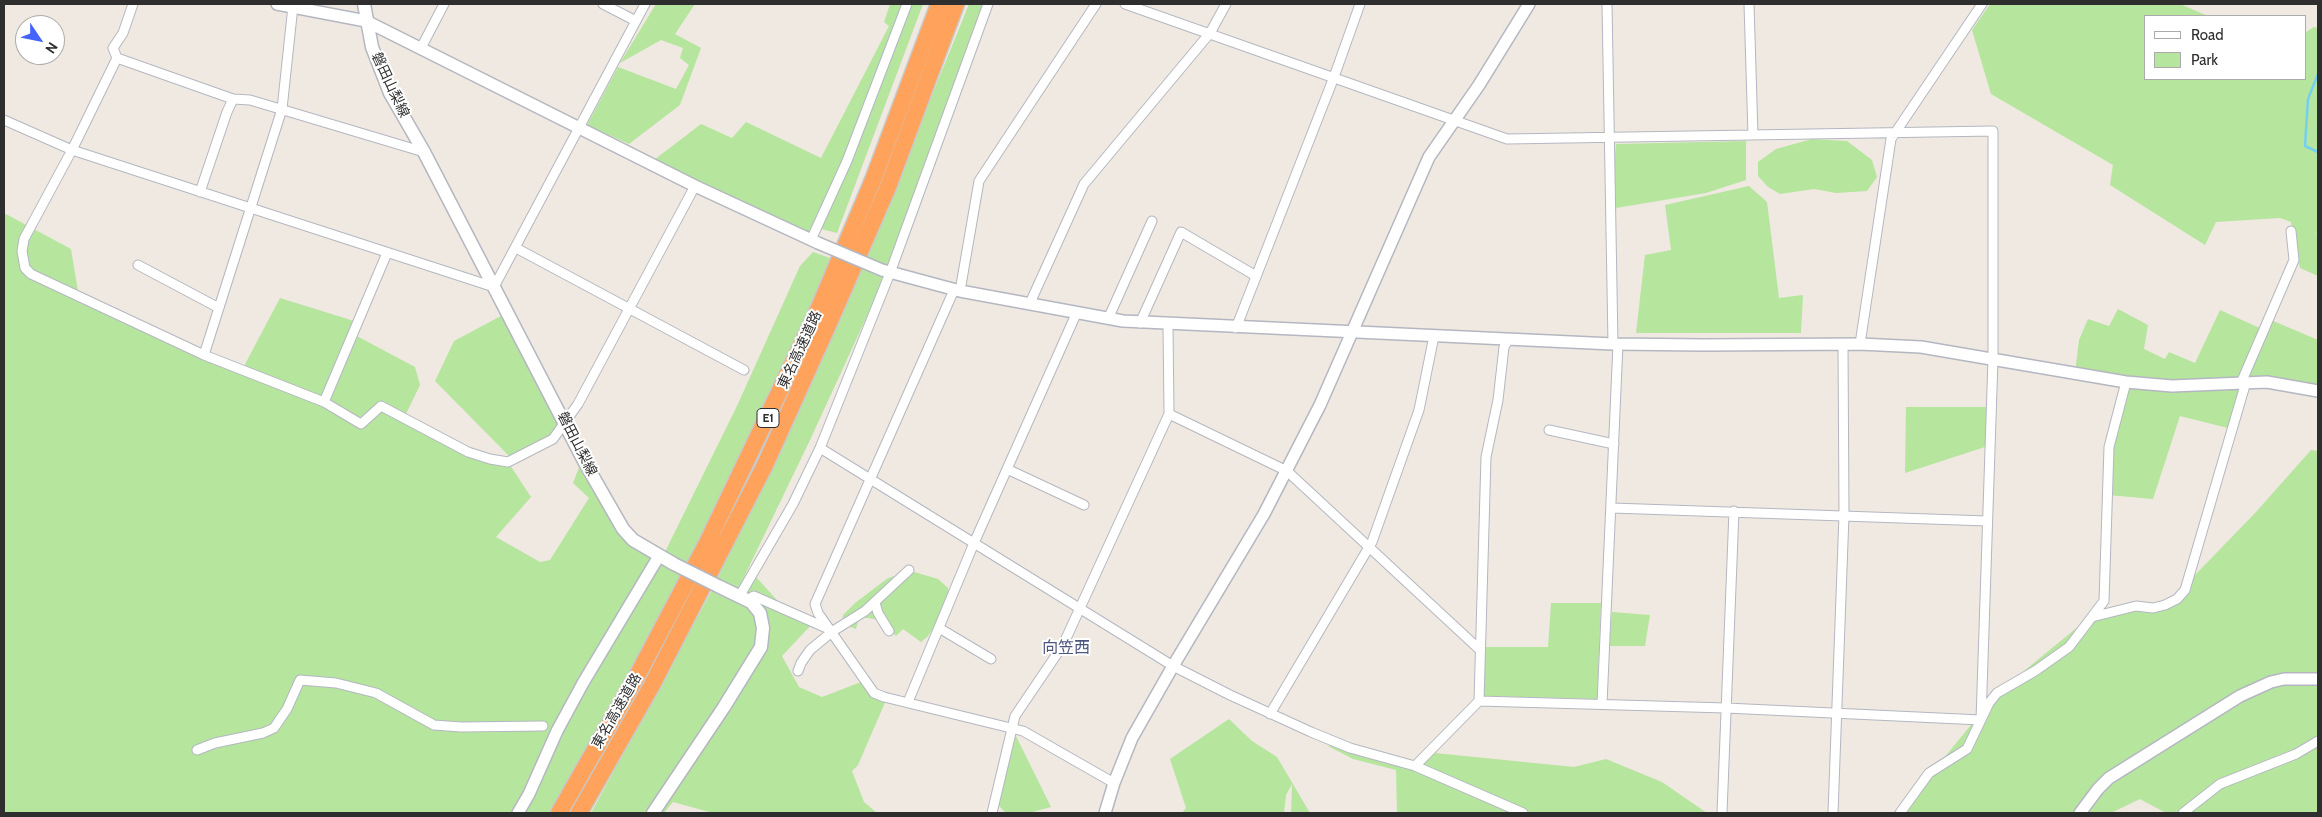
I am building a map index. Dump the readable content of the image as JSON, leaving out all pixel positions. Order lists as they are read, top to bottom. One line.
{"streets":{"highway":["東名高速道路","E1"],"main road":["磐田山梨線"]},"districts":["向笠西"],"legend":["Road","Park"],"north":"bottom right"}
